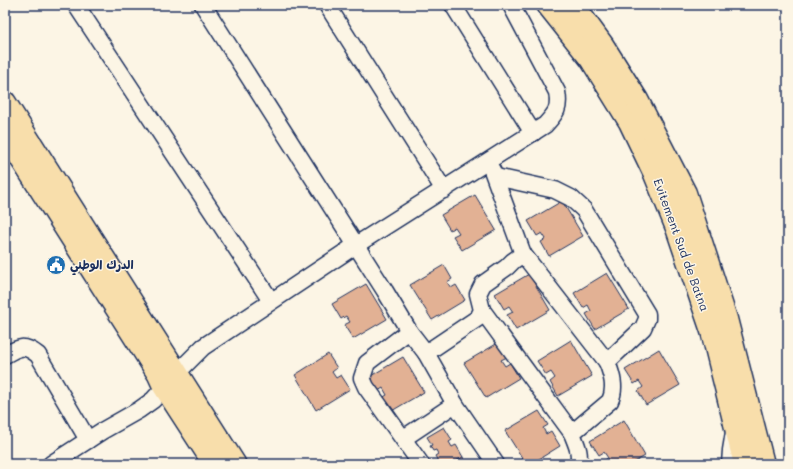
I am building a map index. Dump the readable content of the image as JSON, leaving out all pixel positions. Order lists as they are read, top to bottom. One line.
{"streets":{"highway":["Evitement Sud de Batna"]},"places":{"public building":["الدرك الوطني"]}}
